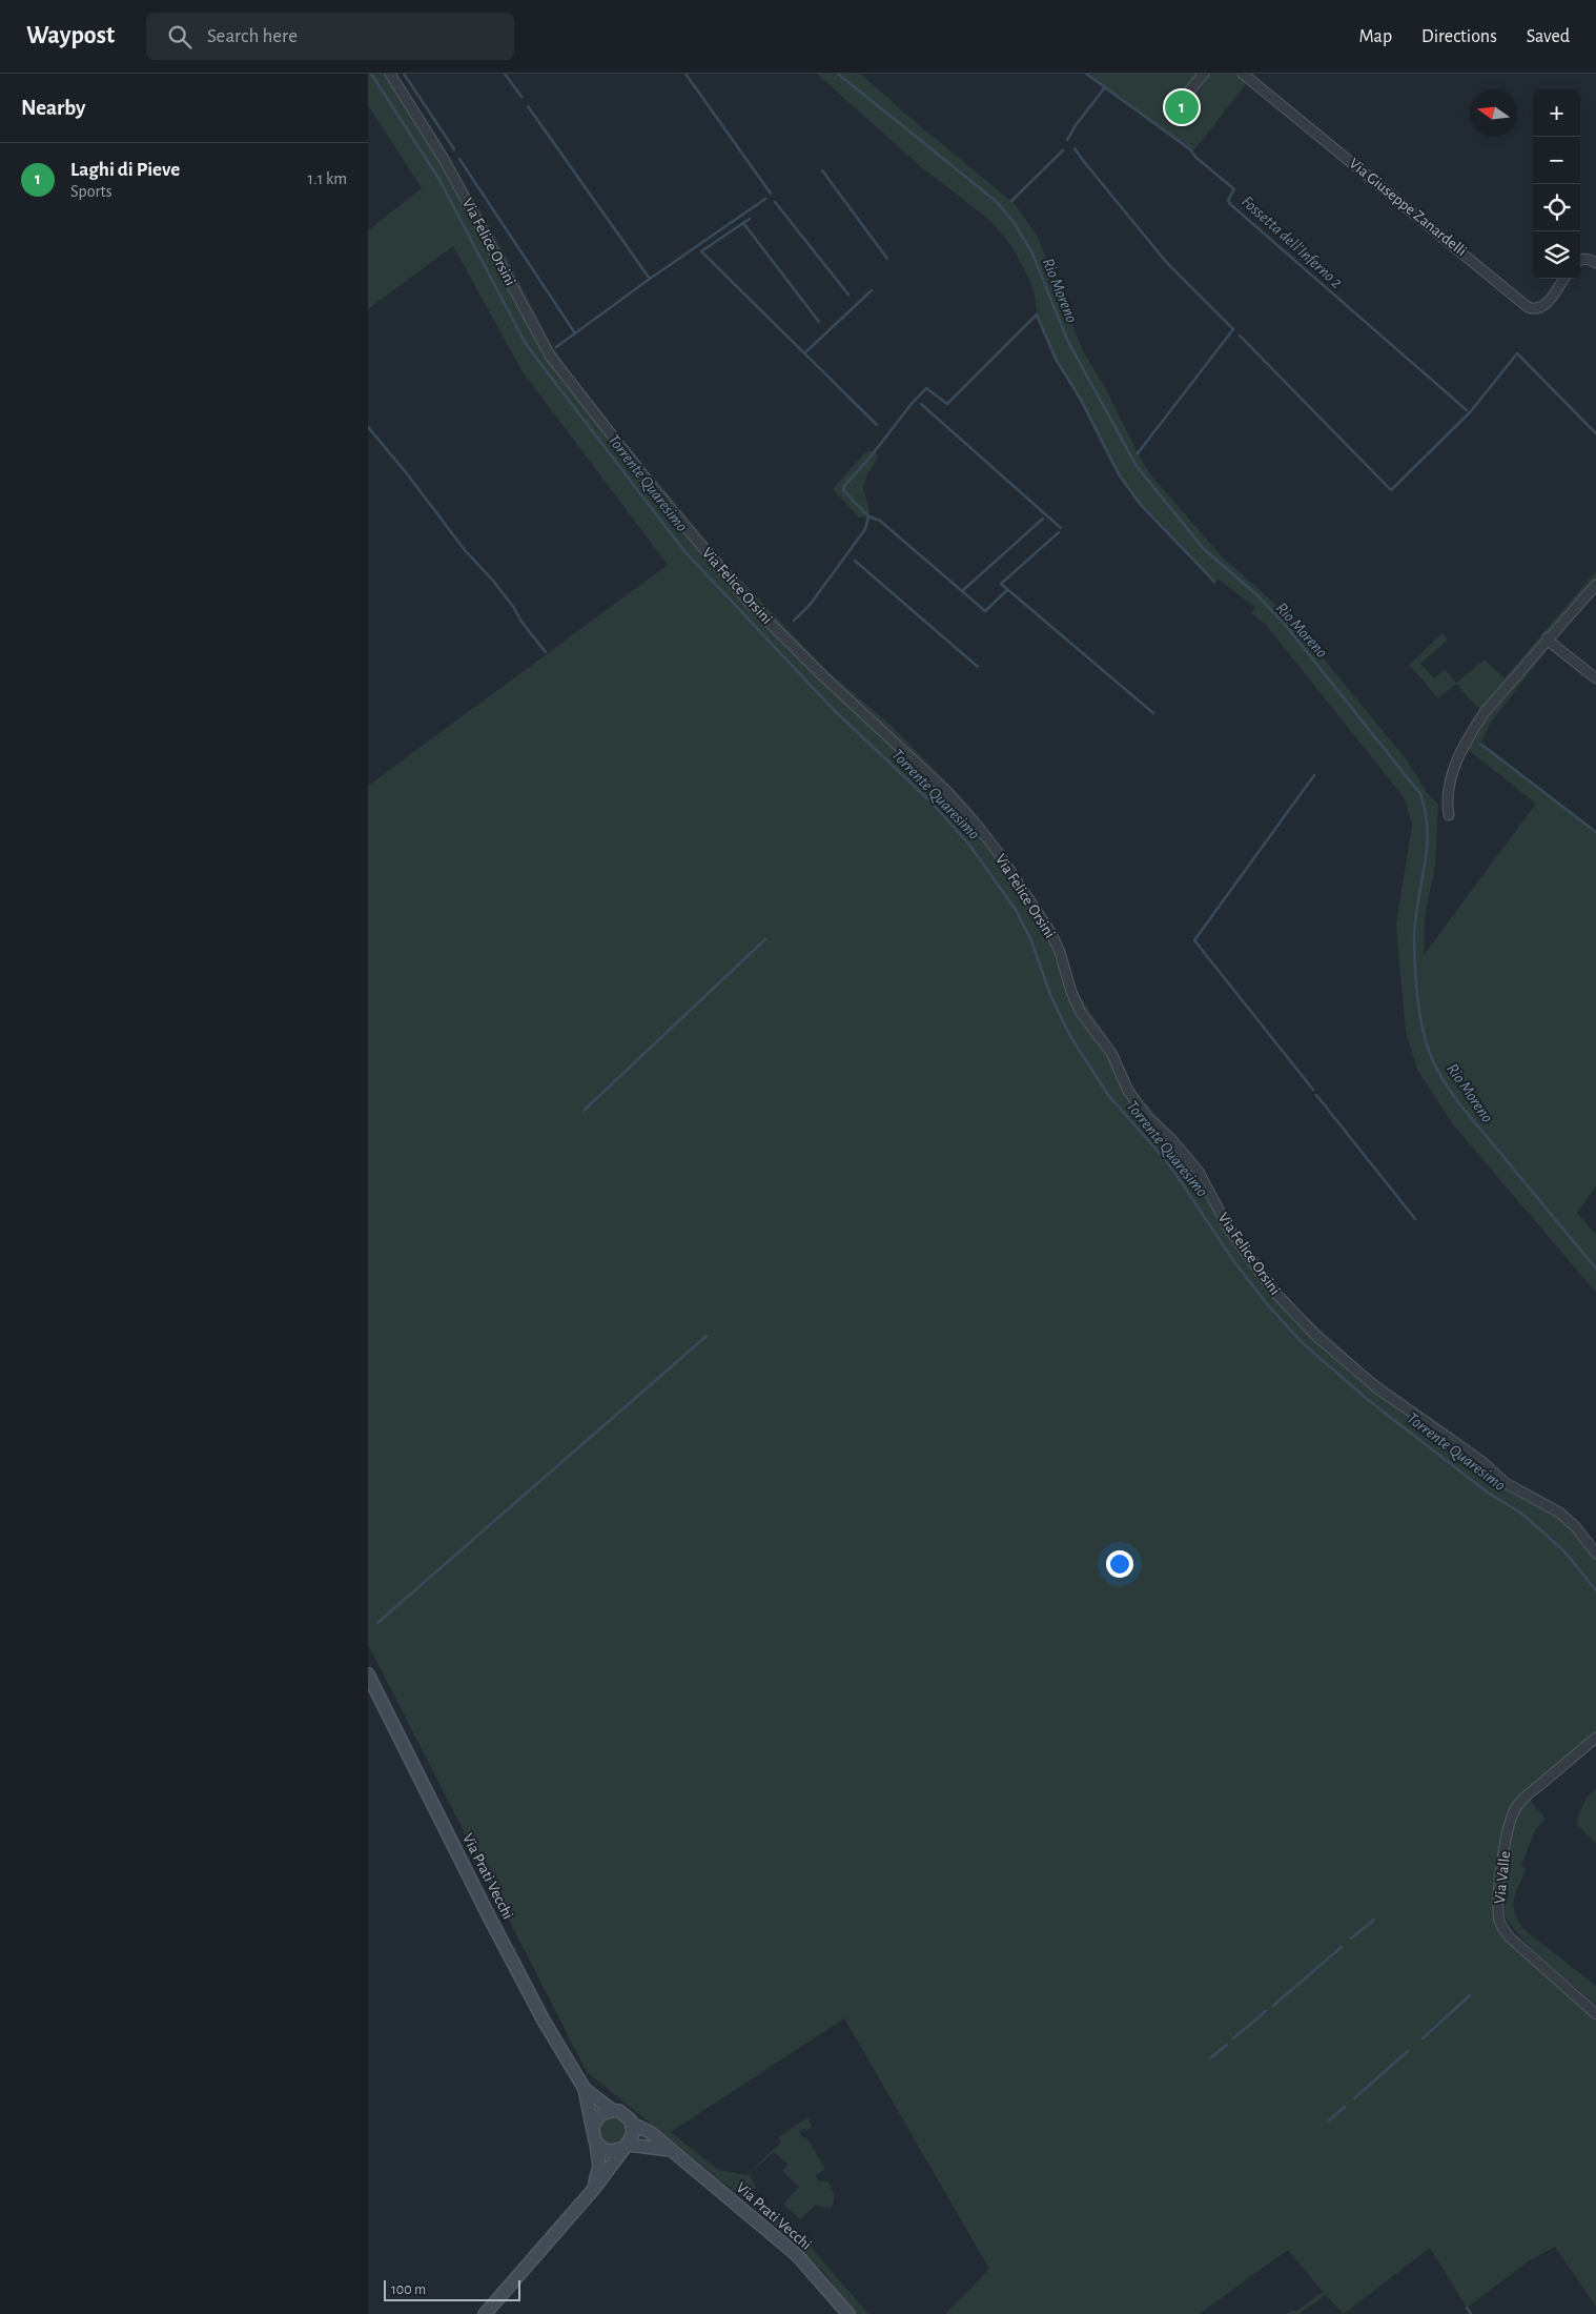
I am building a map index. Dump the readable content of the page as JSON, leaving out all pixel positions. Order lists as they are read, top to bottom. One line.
{"streets":{"main road":["Via Prati Vecchi"],"street":["Via Giuseppe Zanardelli","Via Felice Orsini","Via Valle"]},"water":["Fossetta dell'Inferno 2","Rio Moreno","Torrente Quaresimo"],"scale_bar":"100 m","north":"left","page":{"header":"Waypost","search":"Search here","nav":["Map","Directions","Saved"],"heading":"Nearby","pins":"1","map_buttons":["+","−"],"list":[{"mark":"1","name":"Laghi di Pieve","note":"Sports","value":"1.1 km"}],"scale":"100 m"}}
